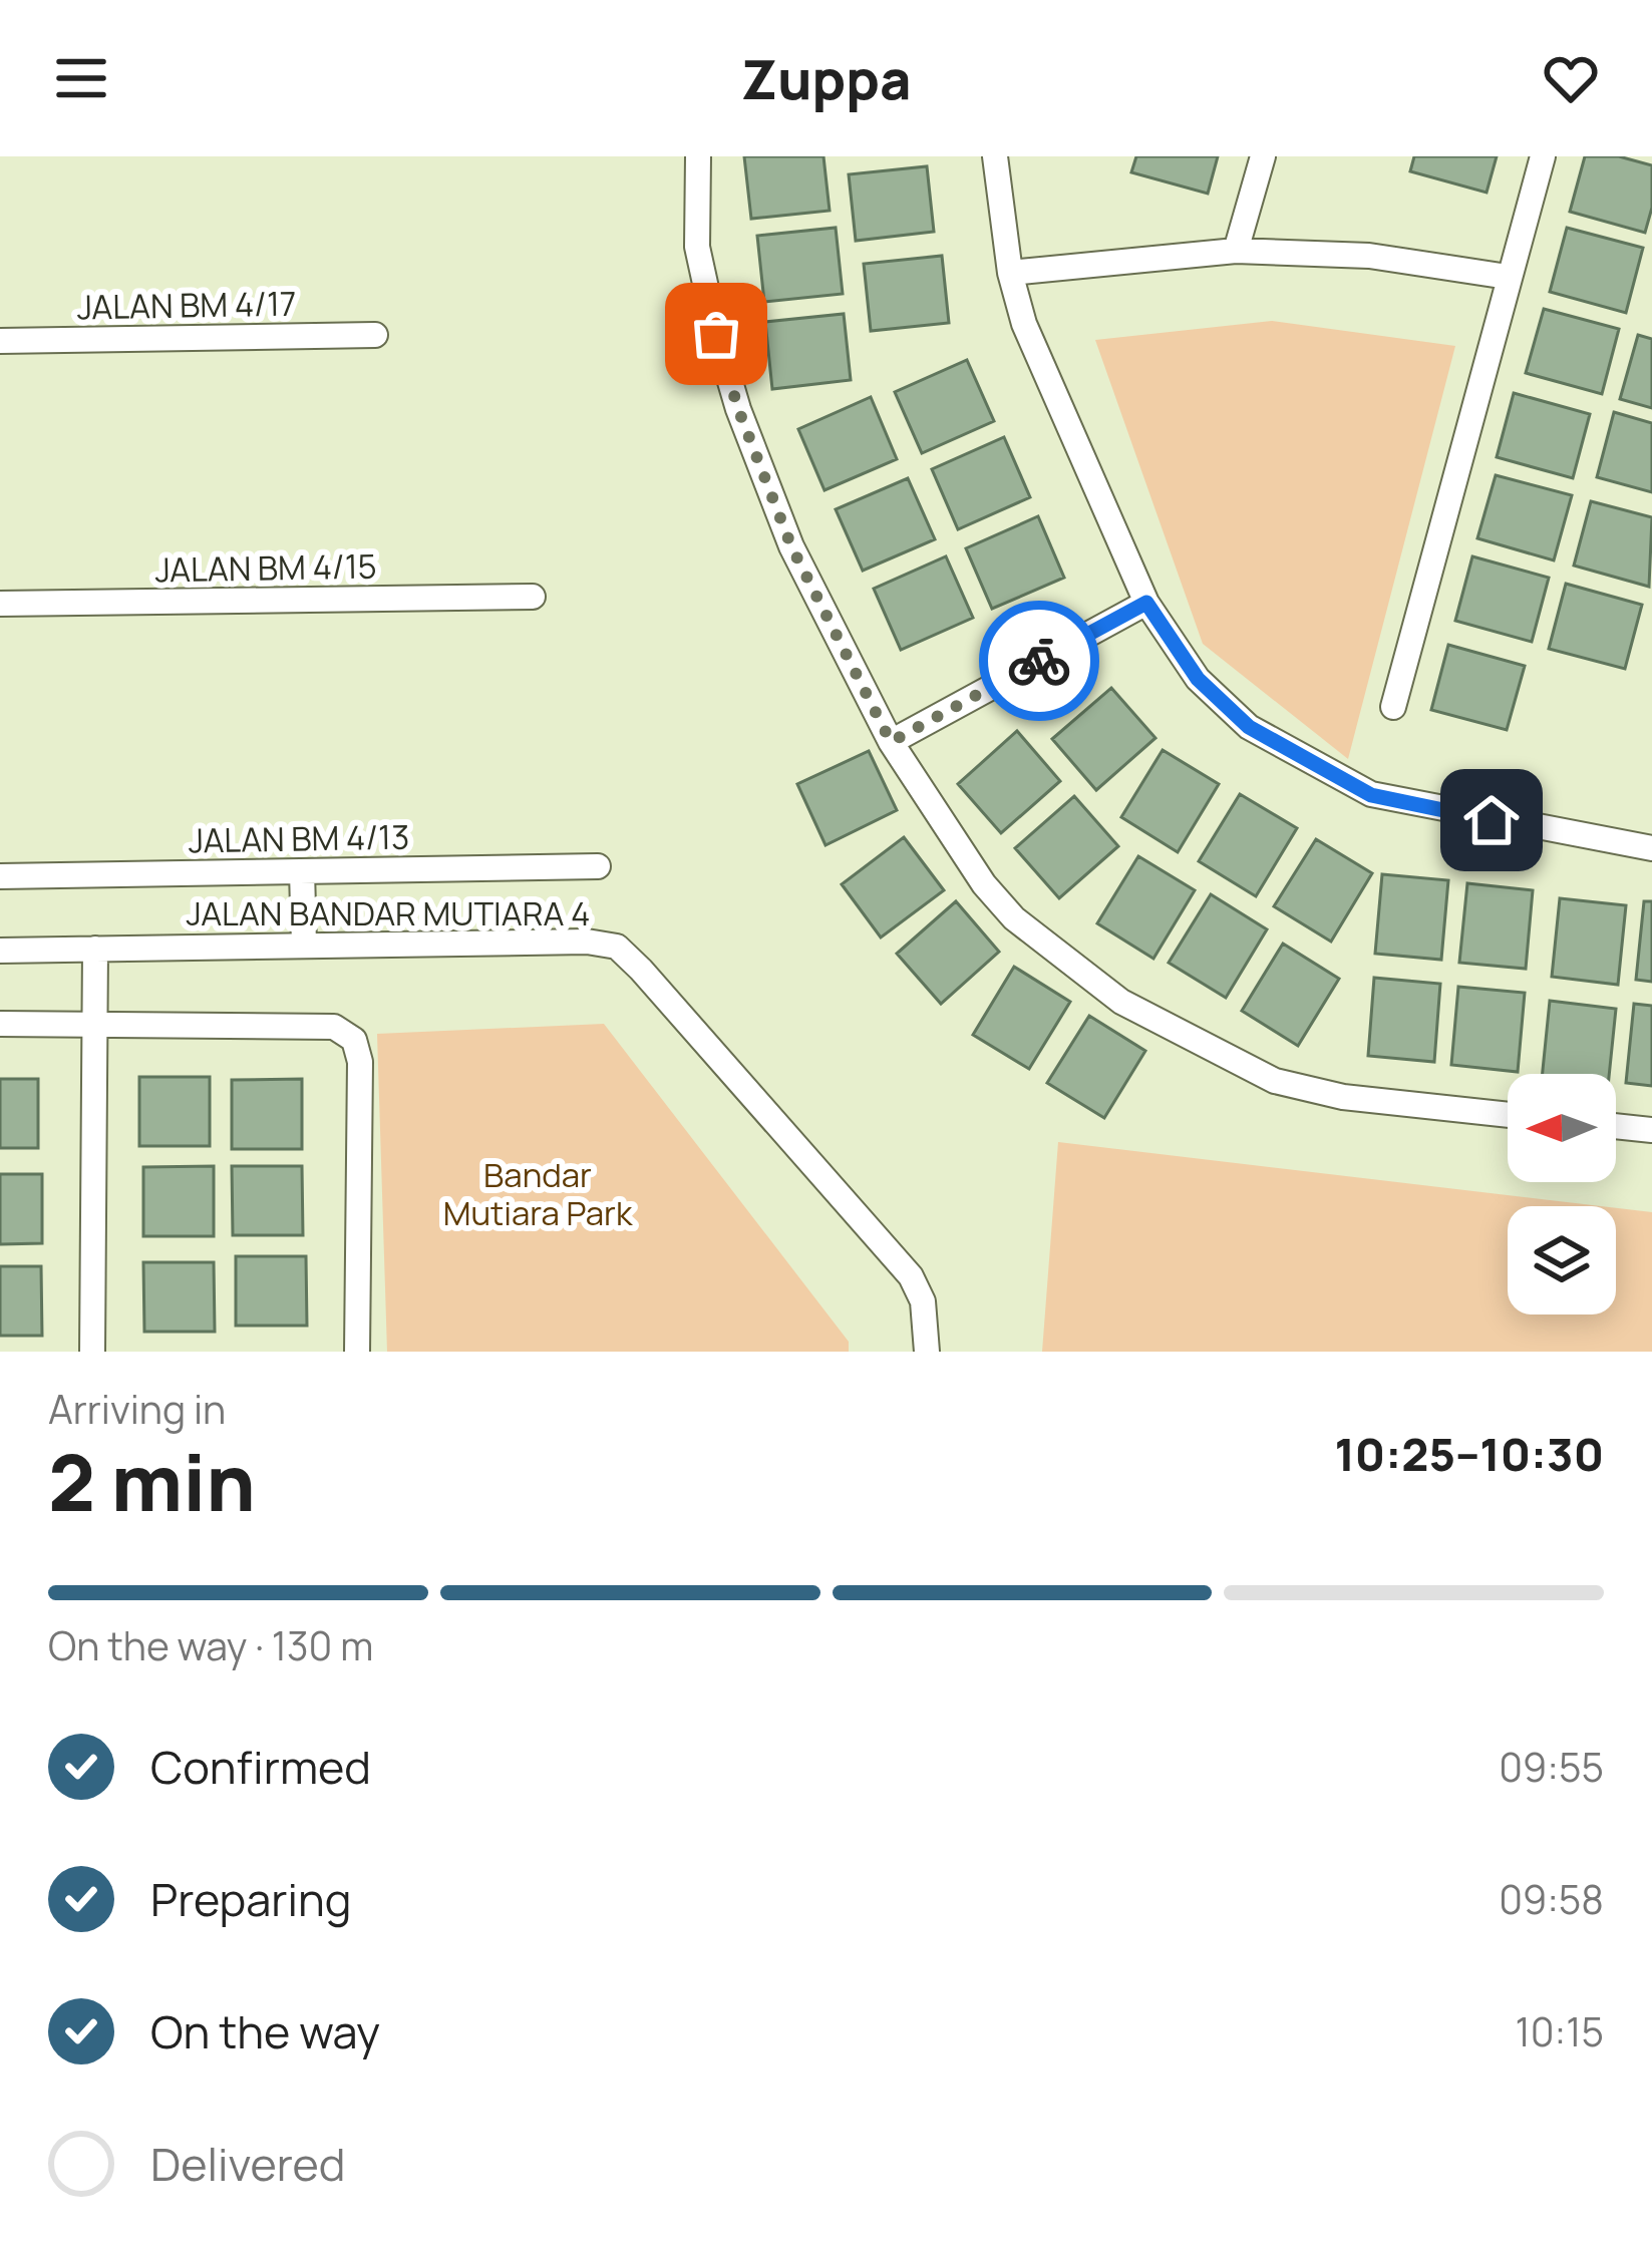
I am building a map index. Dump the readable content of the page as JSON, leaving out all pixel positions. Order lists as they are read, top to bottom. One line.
{"streets":{"street":["JALAN BM 4/17","JALAN BM 4/15","JALAN BM 4/13","JALAN BANDAR MUTIARA 4"]},"parks":["Bandar Mutiara Park"],"north":"left","page":{"header":"Zuppa","heading":["2 min","Arriving in","10:25–10:30"],"bar":"On the way · 130 m","list":[["Confirmed","09:55"],["Preparing","09:58"],["On the way","10:15"],"Delivered"]}}
